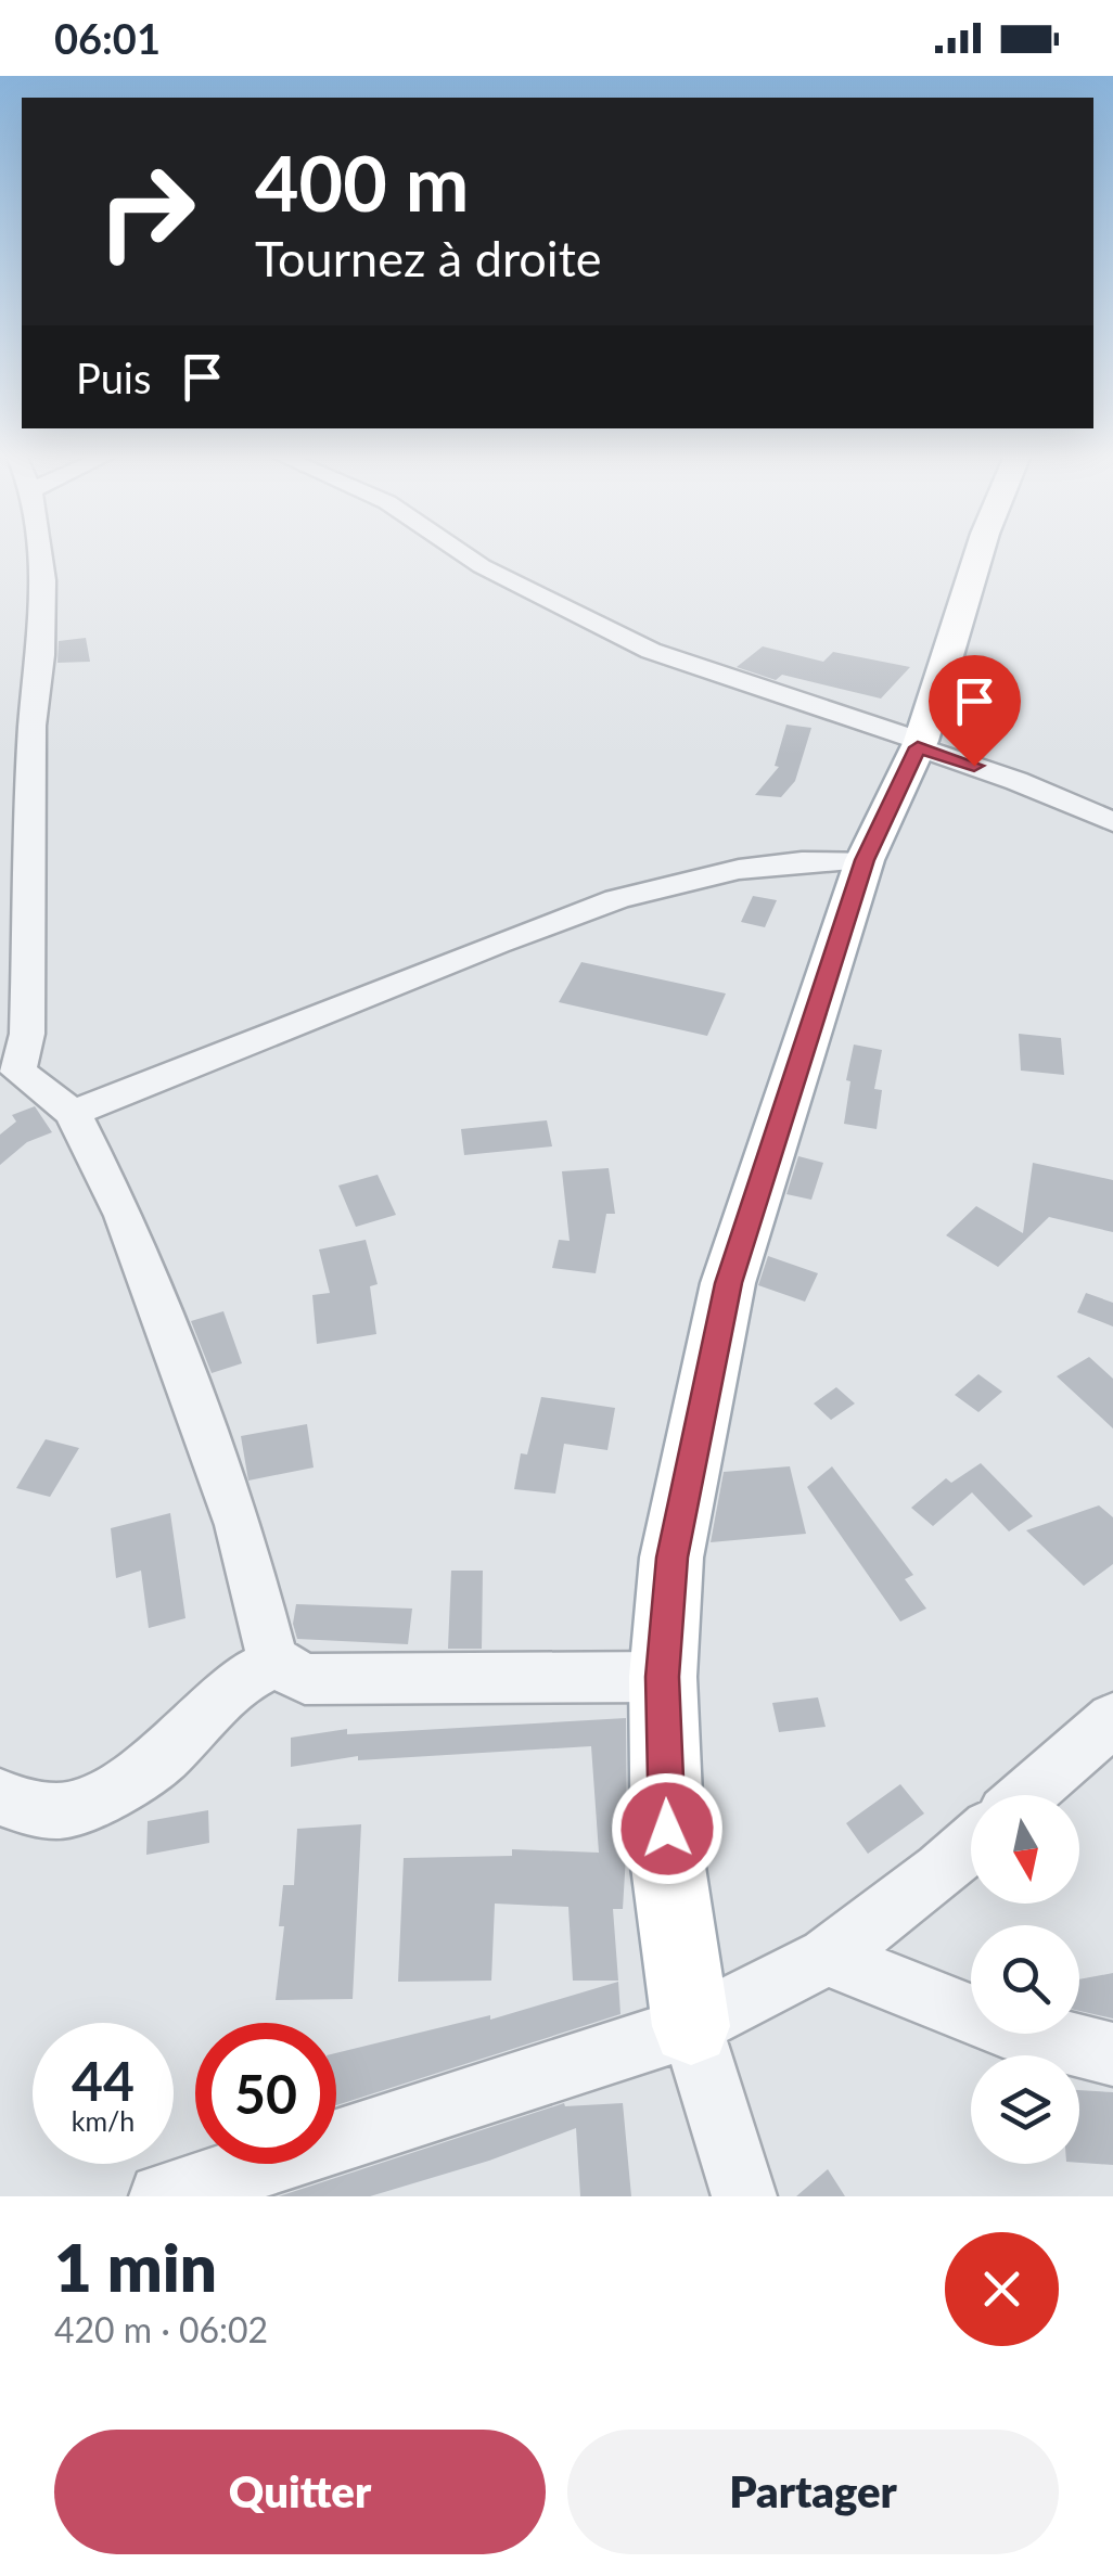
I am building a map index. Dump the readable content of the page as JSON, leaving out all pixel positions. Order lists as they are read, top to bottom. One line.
{"north":"bottom","page":{"status":"06:01","turn":["400 m","Tournez à droite"],"then":"Puis","speed":"44 km/h","limit":"50","heading":["1 min","420 m · 06:02"],"buttons":["Quitter","Partager"]}}
